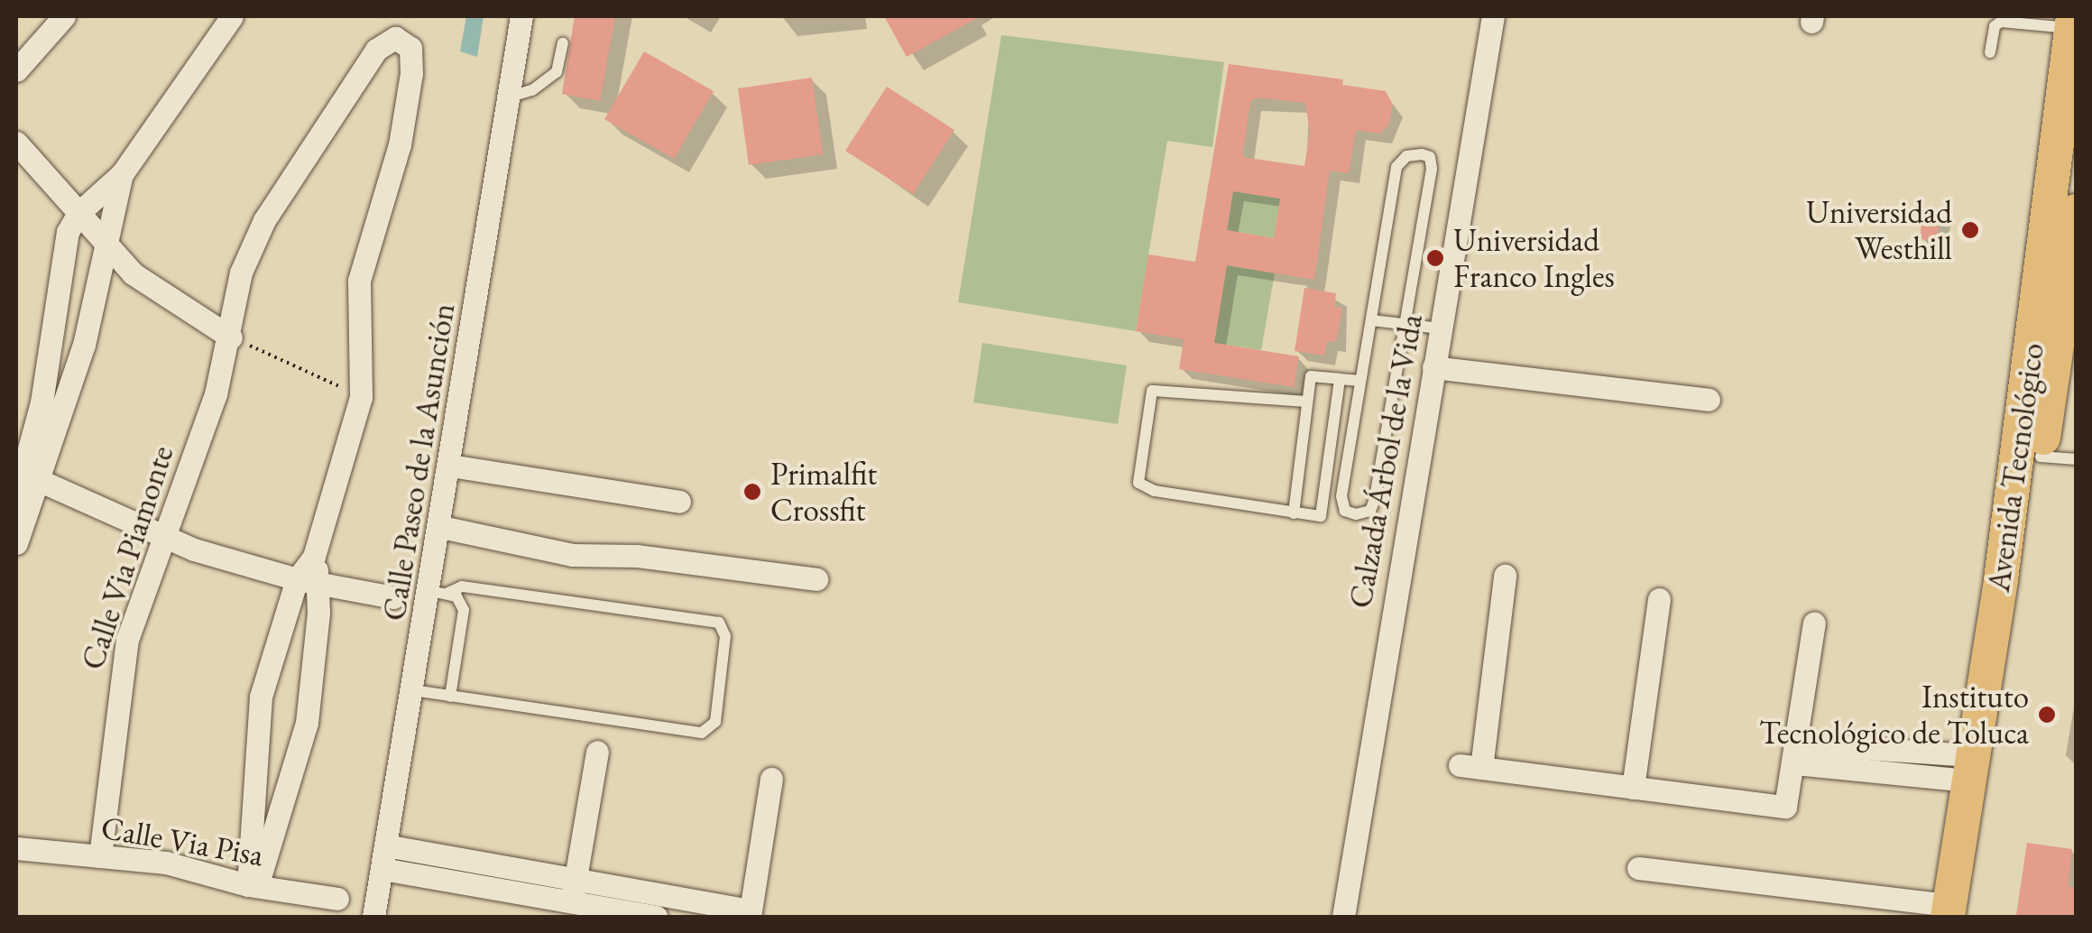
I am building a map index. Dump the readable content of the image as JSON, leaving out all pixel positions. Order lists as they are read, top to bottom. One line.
{"streets":{"main road":["Avenida Tecnológico"],"street":["Calzada Árbol de la Vida","Calle Paseo de la Asunción","Calle Via Piamonte","Calle Via Pisa"]},"crossings":[["Calle Via Piamonte","Calle Via Pisa"]],"places":["Universidad Westhill","Universidad Franco Ingles","Primalfit Crossfit","Instituto Tecnológico de Toluca"]}
